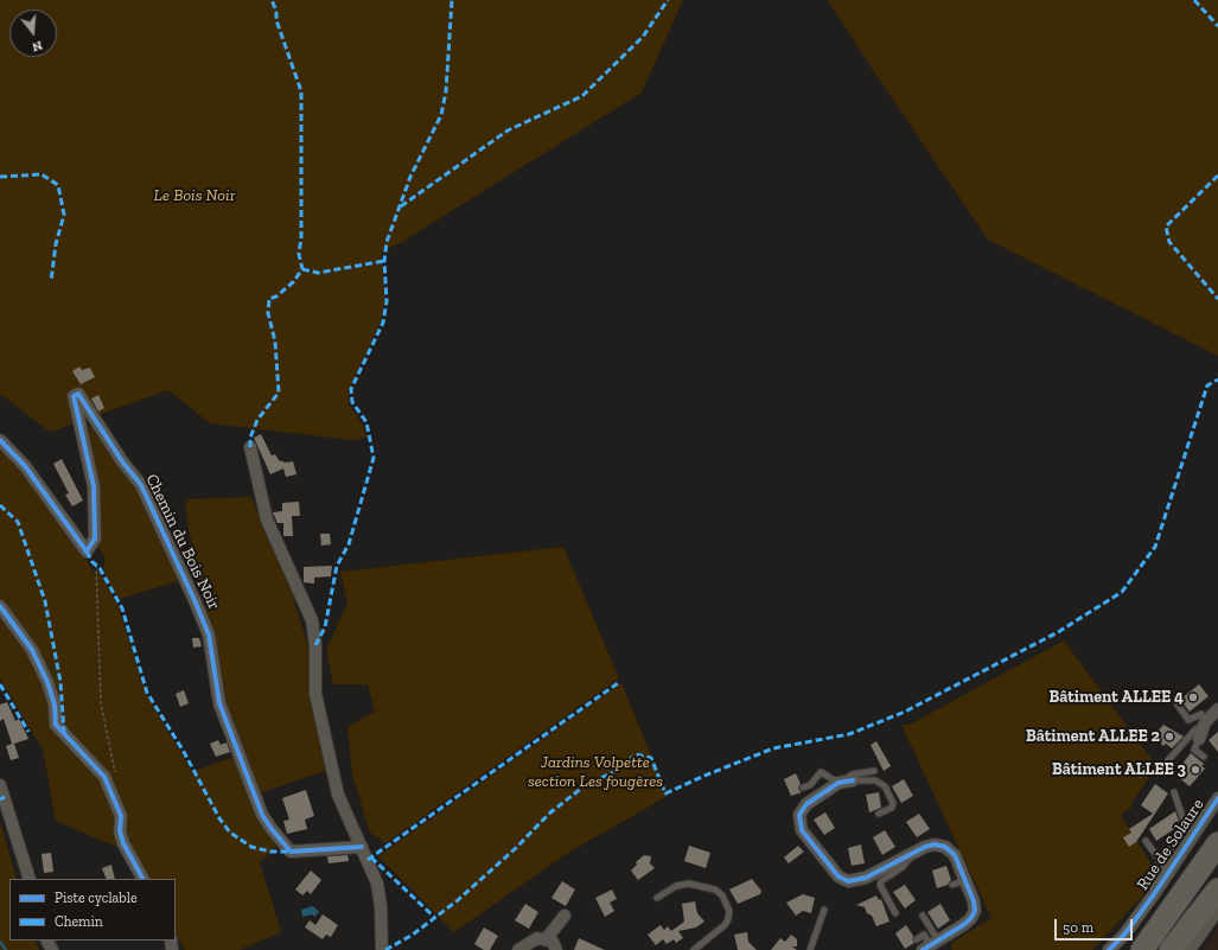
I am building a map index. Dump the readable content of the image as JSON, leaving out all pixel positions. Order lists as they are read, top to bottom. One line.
{"streets":{"street":["Chemin du Bois Noir","Rue de Solaure"]},"parks":["Le Bois Noir","Jardins Volpette section Les fougères"],"places":["Bâtiment ALLEE 4","Bâtiment ALLEE 2","Bâtiment ALLEE 3"],"legend":["Piste cyclable","Chemin"],"scale_bar":"50 m","north":"bottom"}
